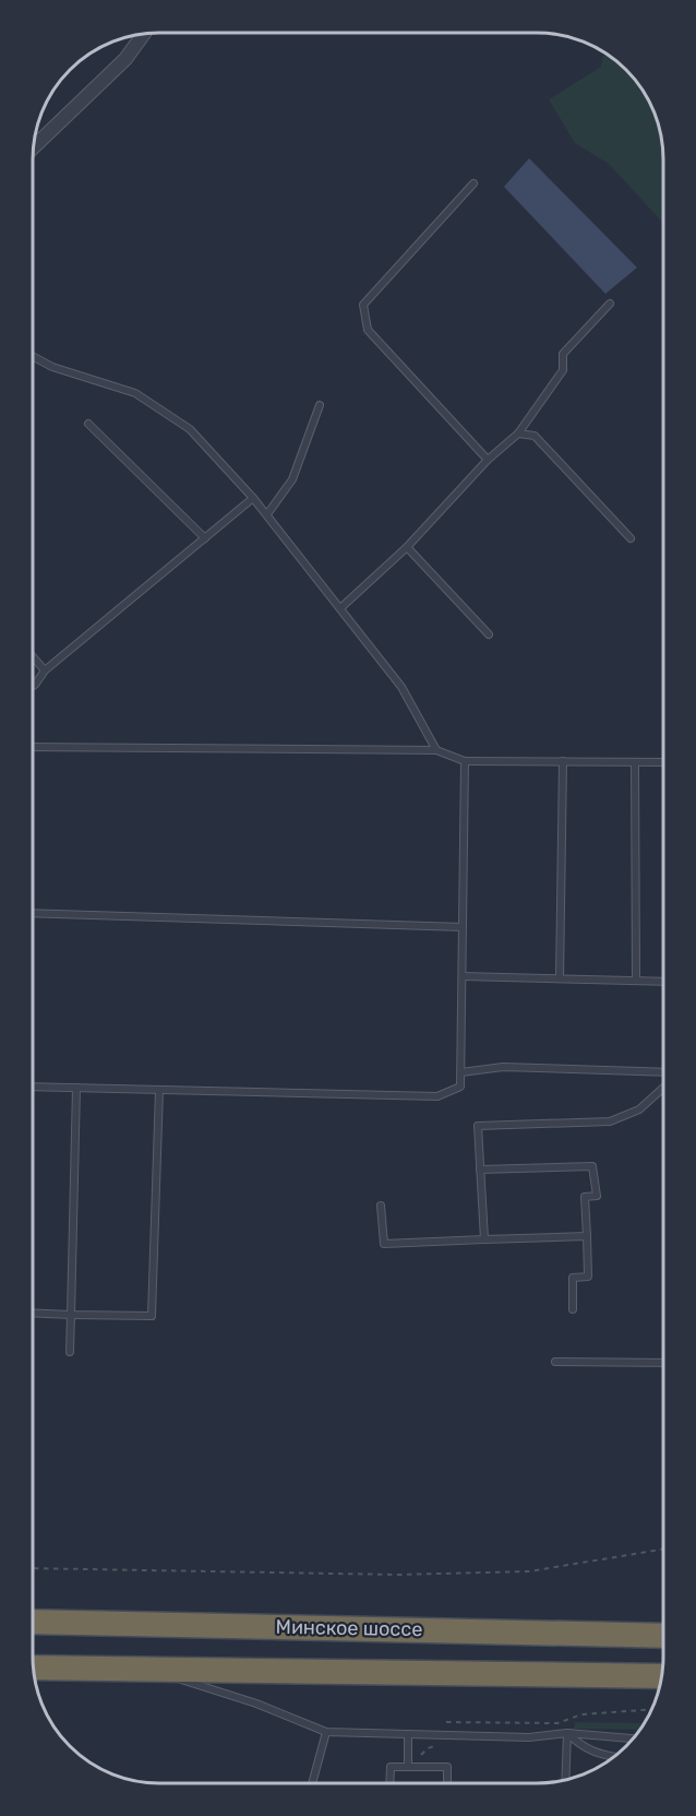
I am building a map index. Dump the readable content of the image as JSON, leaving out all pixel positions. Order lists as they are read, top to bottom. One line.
{"streets":{"highway":["Минское шоссе"]}}
